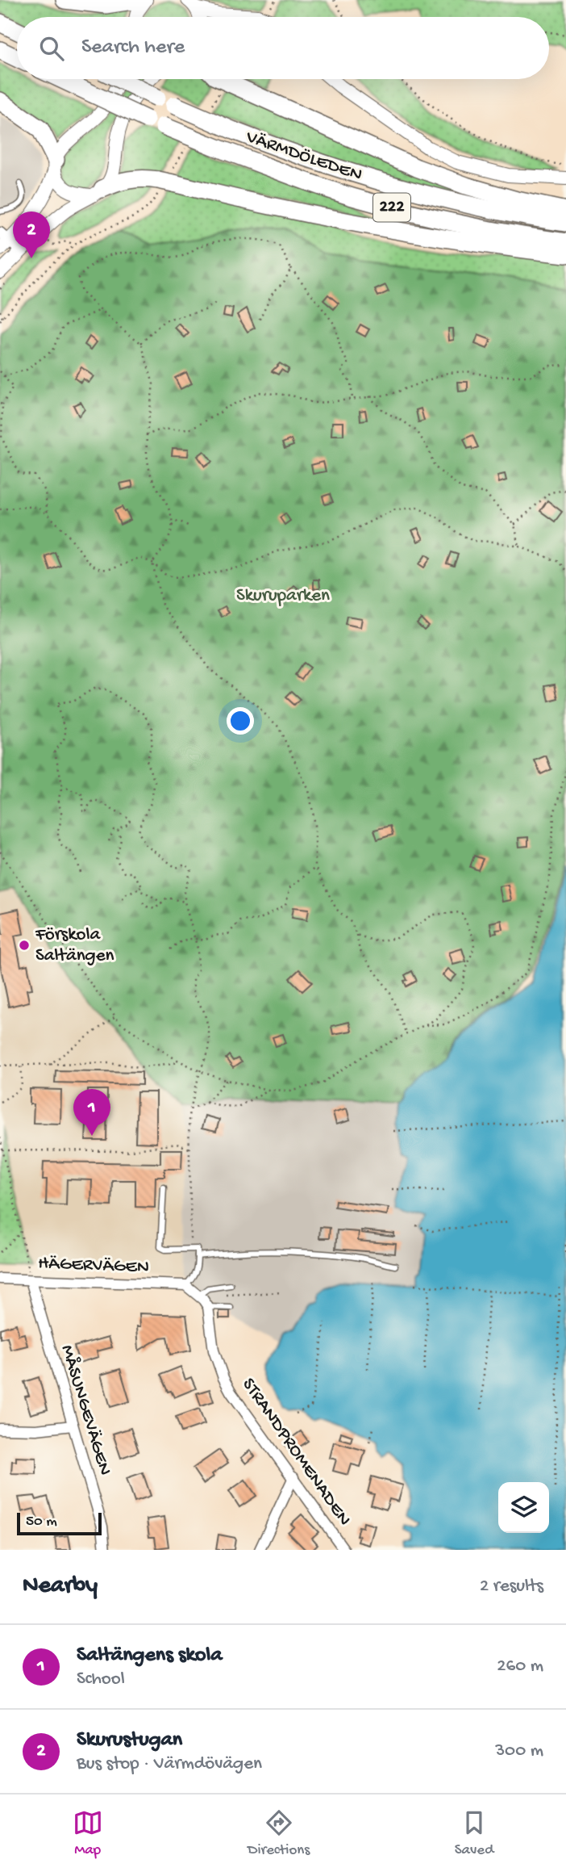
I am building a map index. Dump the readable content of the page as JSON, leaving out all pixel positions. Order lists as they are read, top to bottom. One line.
{"streets":{"highway":["VÄRMDÖLEDEN","222"],"street":["HÄGERVÄGEN","MÅSUNGEVÄGEN","STRANDPROMENADEN"]},"crossings":[["HÄGERVÄGEN","MÅSUNGEVÄGEN"]],"parks":["Skuruparken"],"places":["Förskola Saltängen"],"scale_bar":"50 m","page":{"search":"Search here","pins":["2","1"],"scale":"50 m","heading":["Nearby","2 results"],"list":[{"mark":"1","name":"Saltängens skola","note":"School","value":"260 m"},{"mark":"2","name":"Skurustugan","note":"Bus stop · Värmdövägen","value":"300 m"}],"nav":["Map","Directions","Saved"]}}
